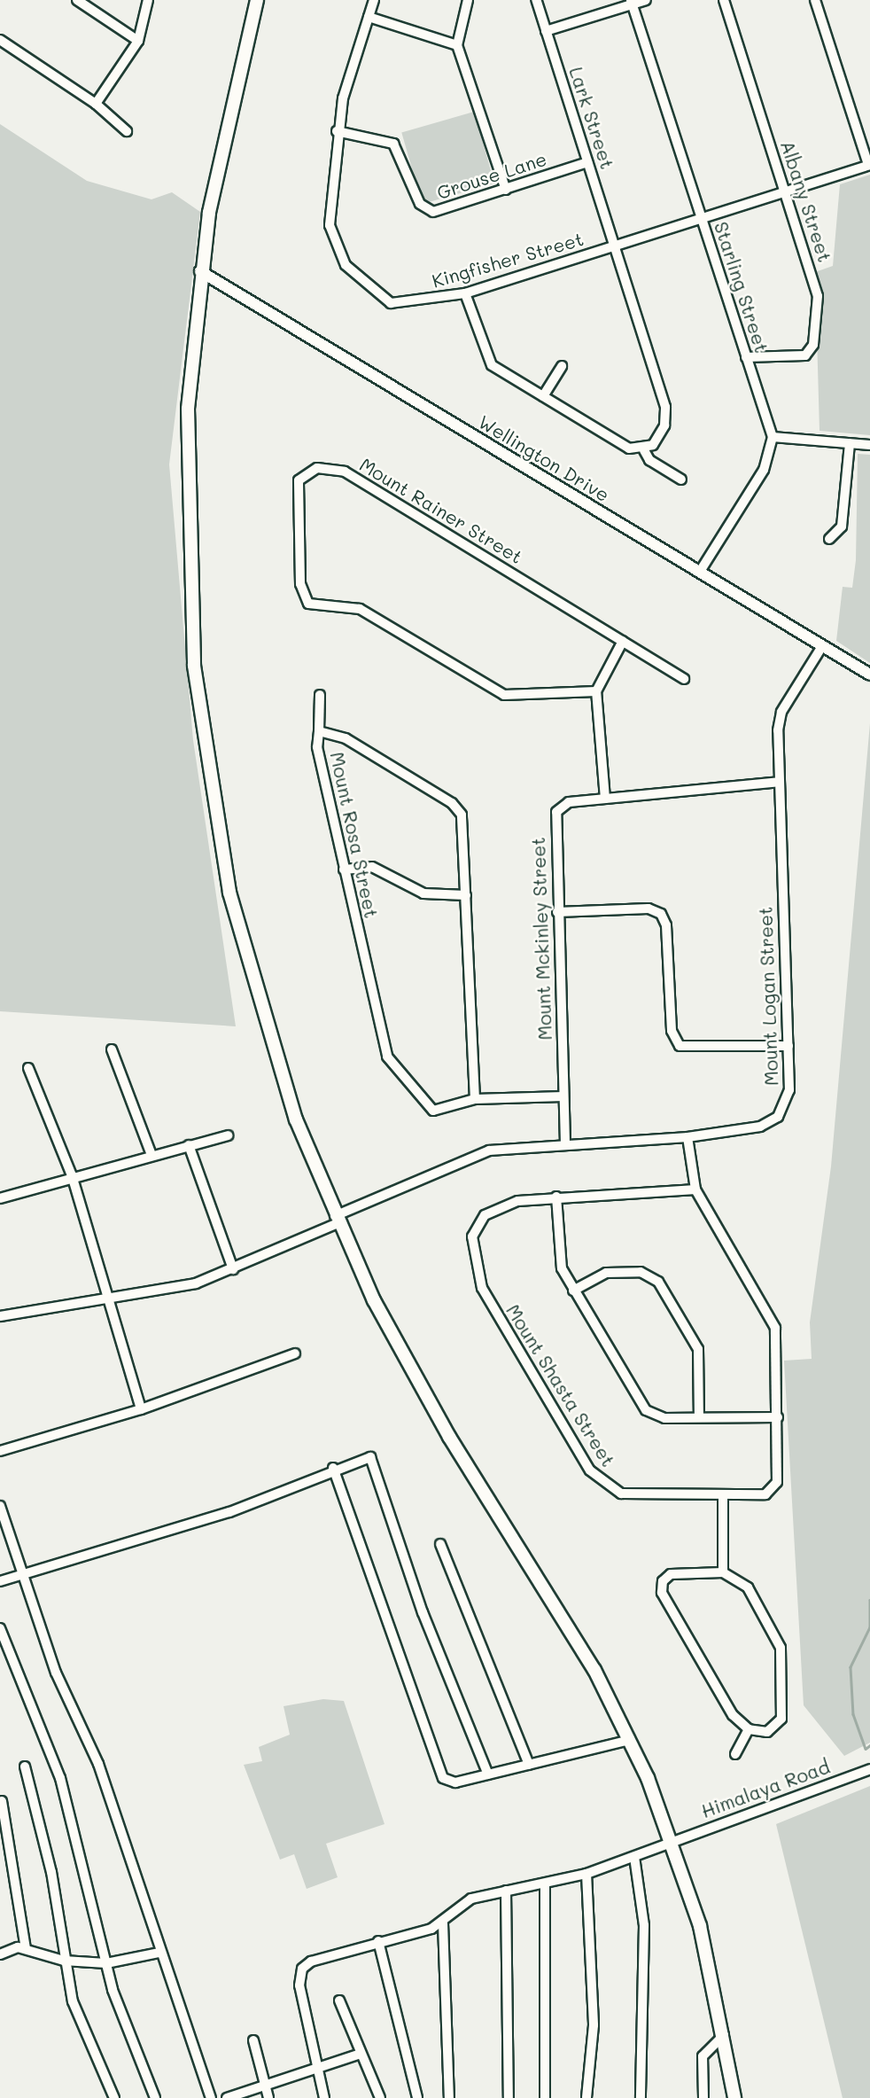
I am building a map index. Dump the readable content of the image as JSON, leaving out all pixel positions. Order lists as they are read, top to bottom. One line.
{"streets":{"street":["Lark Street","Grouse Lane","Albany Street","Kingfisher Street","Starling Street","Wellington Drive","Mount Rainer Street","Mount Rosa Street","Mount Mckinley Street","Mount Logan Street","Mount Shasta Street","Himalaya Road"]},"crossings":[["Lark Street","Grouse Lane"],["Lark Street","Kingfisher Street"],["Grouse Lane","Kingfisher Street"],["Albany Street","Kingfisher Street"],["Albany Street","Starling Street"],["Kingfisher Street","Starling Street"],["Wellington Drive","Mount Logan Street"],["Mount Rosa Street","Mount Mckinley Street"],["Mount Mckinley Street","Mount Logan Street"],["Mount Logan Street","Mount Shasta Street"]]}
